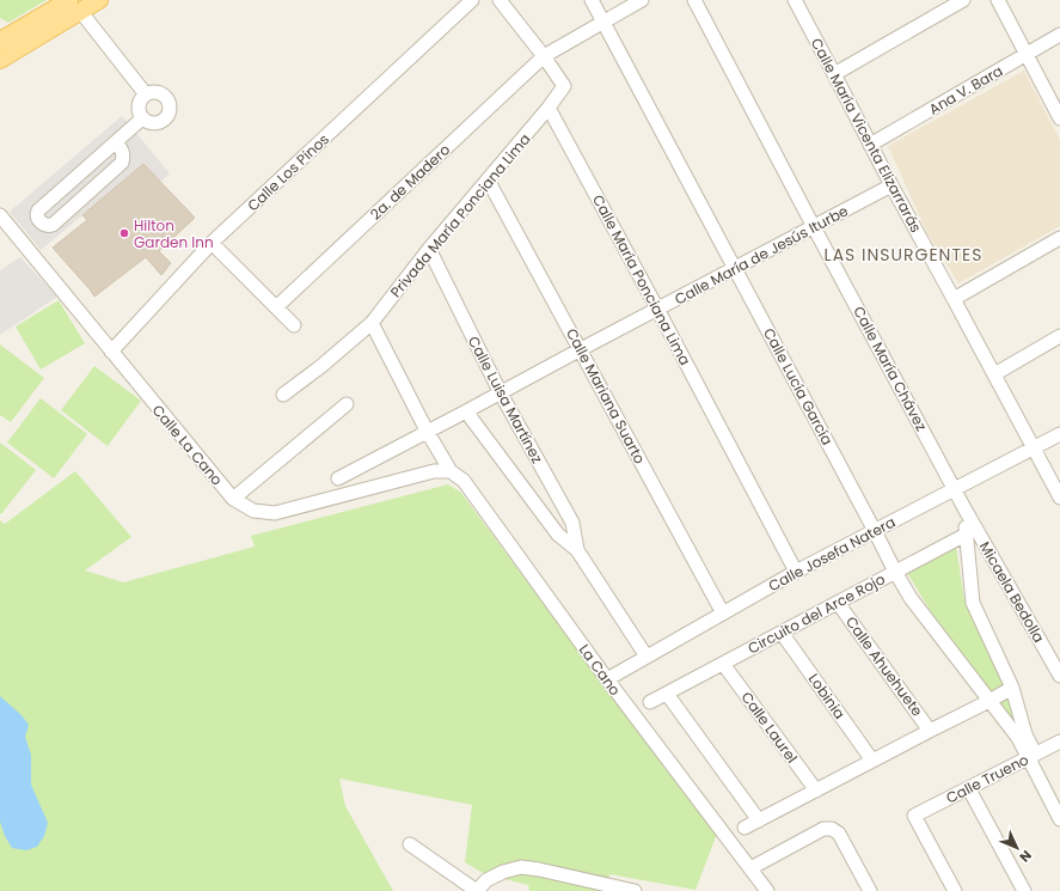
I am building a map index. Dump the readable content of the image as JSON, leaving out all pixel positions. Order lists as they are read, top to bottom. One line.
{"streets":{"street":["Ana V. Bara","Calle María Vicenta Elizarrarás","Calle Los Pinos","2a. de Madero","Privada María Ponciana Lima","Calle María de Jesús Iturbe","Calle María Ponciana Lima","Calle María Chávez","Calle Lucía García","Calle Mariana Suarto","Calle Luisa Martínez","Calle La Cano","Calle Josefa Natera","Micaela Bedolla","Circuito del Arce Rojo","Calle Ahuehuete","La Cano","Lobinia","Calle Laurel","Calle Trueno"]},"crossings":[["Ana V. Bara","Calle María Vicenta Elizarrarás"],["Calle María Vicenta Elizarrarás","Calle María de Jesús Iturbe"],["Calle María Vicenta Elizarrarás","Calle Josefa Natera"],["Calle Los Pinos","Calle La Cano"],["2a. de Madero","Calle Lucía García"],["Privada María Ponciana Lima","Calle María Ponciana Lima"],["Privada María Ponciana Lima","Calle Mariana Suarto"],["Privada María Ponciana Lima","Calle Luisa Martínez"],["Privada María Ponciana Lima","La Cano"],["Calle María de Jesús Iturbe","Calle María Ponciana Lima"],["Calle María de Jesús Iturbe","Calle María Chávez"],["Calle María de Jesús Iturbe","Calle Lucía García"],["Calle María de Jesús Iturbe","Calle Mariana Suarto"],["Calle María de Jesús Iturbe","Calle Luisa Martínez"],["Calle María de Jesús Iturbe","La Cano"],["Calle María Ponciana Lima","Calle Josefa Natera"],["Calle María Chávez","Calle Lucía García"],["Calle María Chávez","Calle Josefa Natera"],["Calle María Chávez","Micaela Bedolla"],["Calle María Chávez","Circuito del Arce Rojo"],["Calle María Chávez","Calle Trueno"],["Calle Lucía García","Calle Josefa Natera"],["Calle Lucía García","Circuito del Arce Rojo"],["Calle Lucía García","Calle Trueno"],["Calle Mariana Suarto","Calle Josefa Natera"],["Calle Luisa Martínez","Calle Josefa Natera"],["Calle La Cano","La Cano"],["Calle Josefa Natera","La Cano"],["Circuito del Arce Rojo","Calle Ahuehuete"],["Circuito del Arce Rojo","Lobinia"],["Circuito del Arce Rojo","Calle Laurel"]],"districts":["LAS INSURGENTES"],"places":["Hilton Garden Inn"],"north":"bottom right"}
